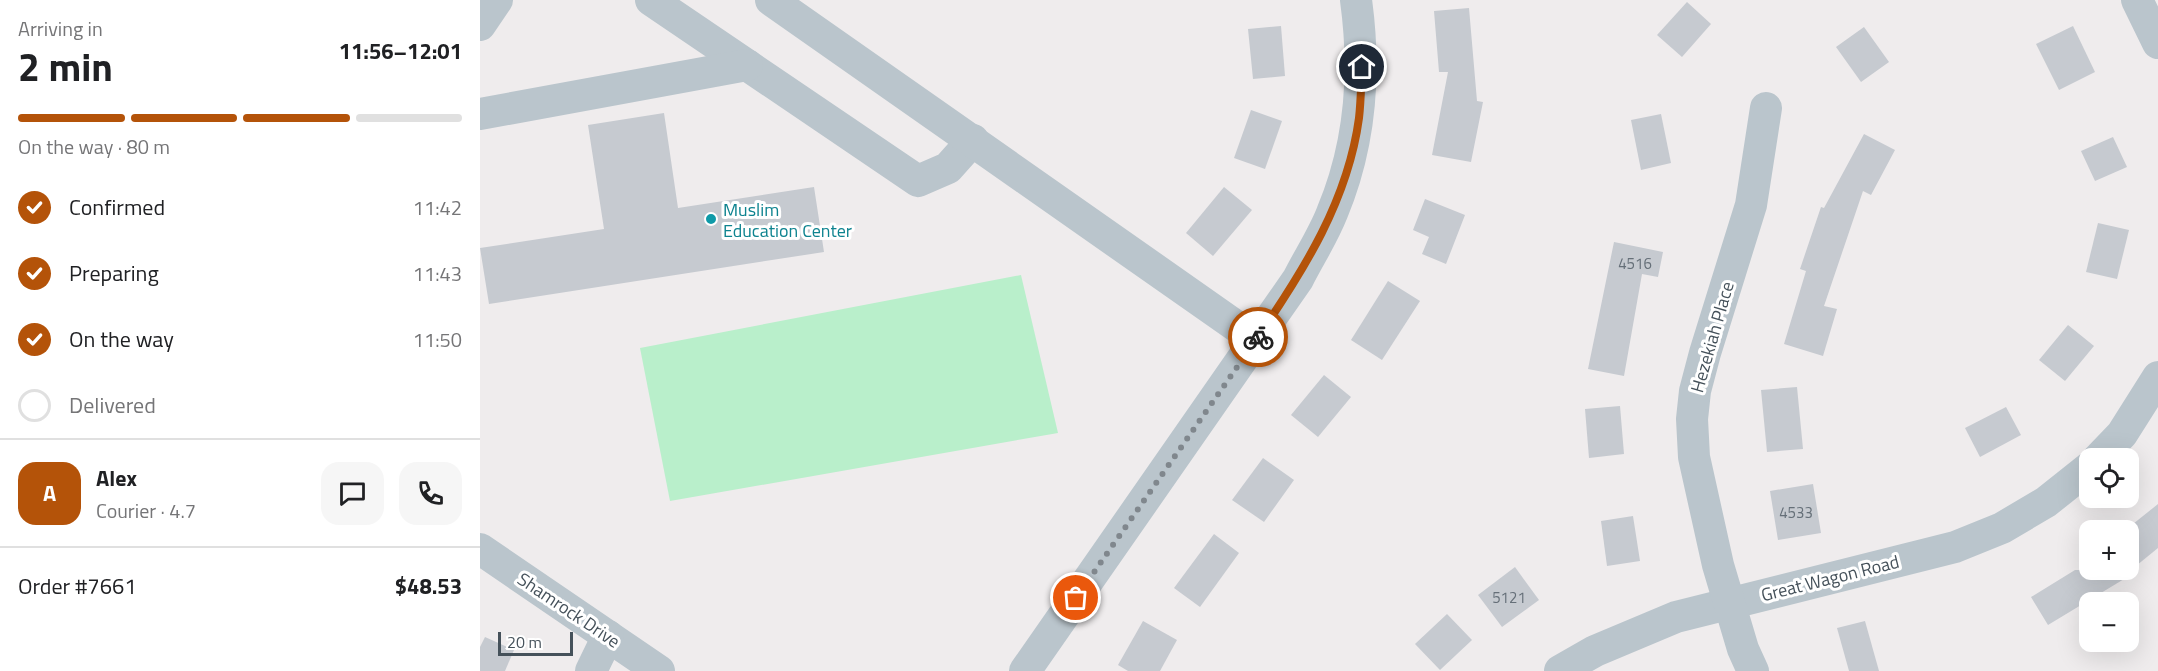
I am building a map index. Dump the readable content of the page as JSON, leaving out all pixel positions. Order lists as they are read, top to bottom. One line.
{"streets":{"street":["Hezekiah Place","Great Wagon Road","Shamrock Drive"]},"crossings":[["Hezekiah Place","Great Wagon Road"]],"places":["Muslim Education Center"],"house_numbers":["4516","4533","5121"],"scale_bar":"20 m","page":{"heading":["2 min","Arriving in","11:56–12:01"],"panel":["Alex","Courier · 4.7","Order #7661","$48.53"],"bar":"On the way · 80 m","list":[["Confirmed","11:42"],["Preparing","11:43"],["On the way","11:50"],"Delivered"],"map_buttons":["+","−"],"round":"A","scale":"20 m"}}
